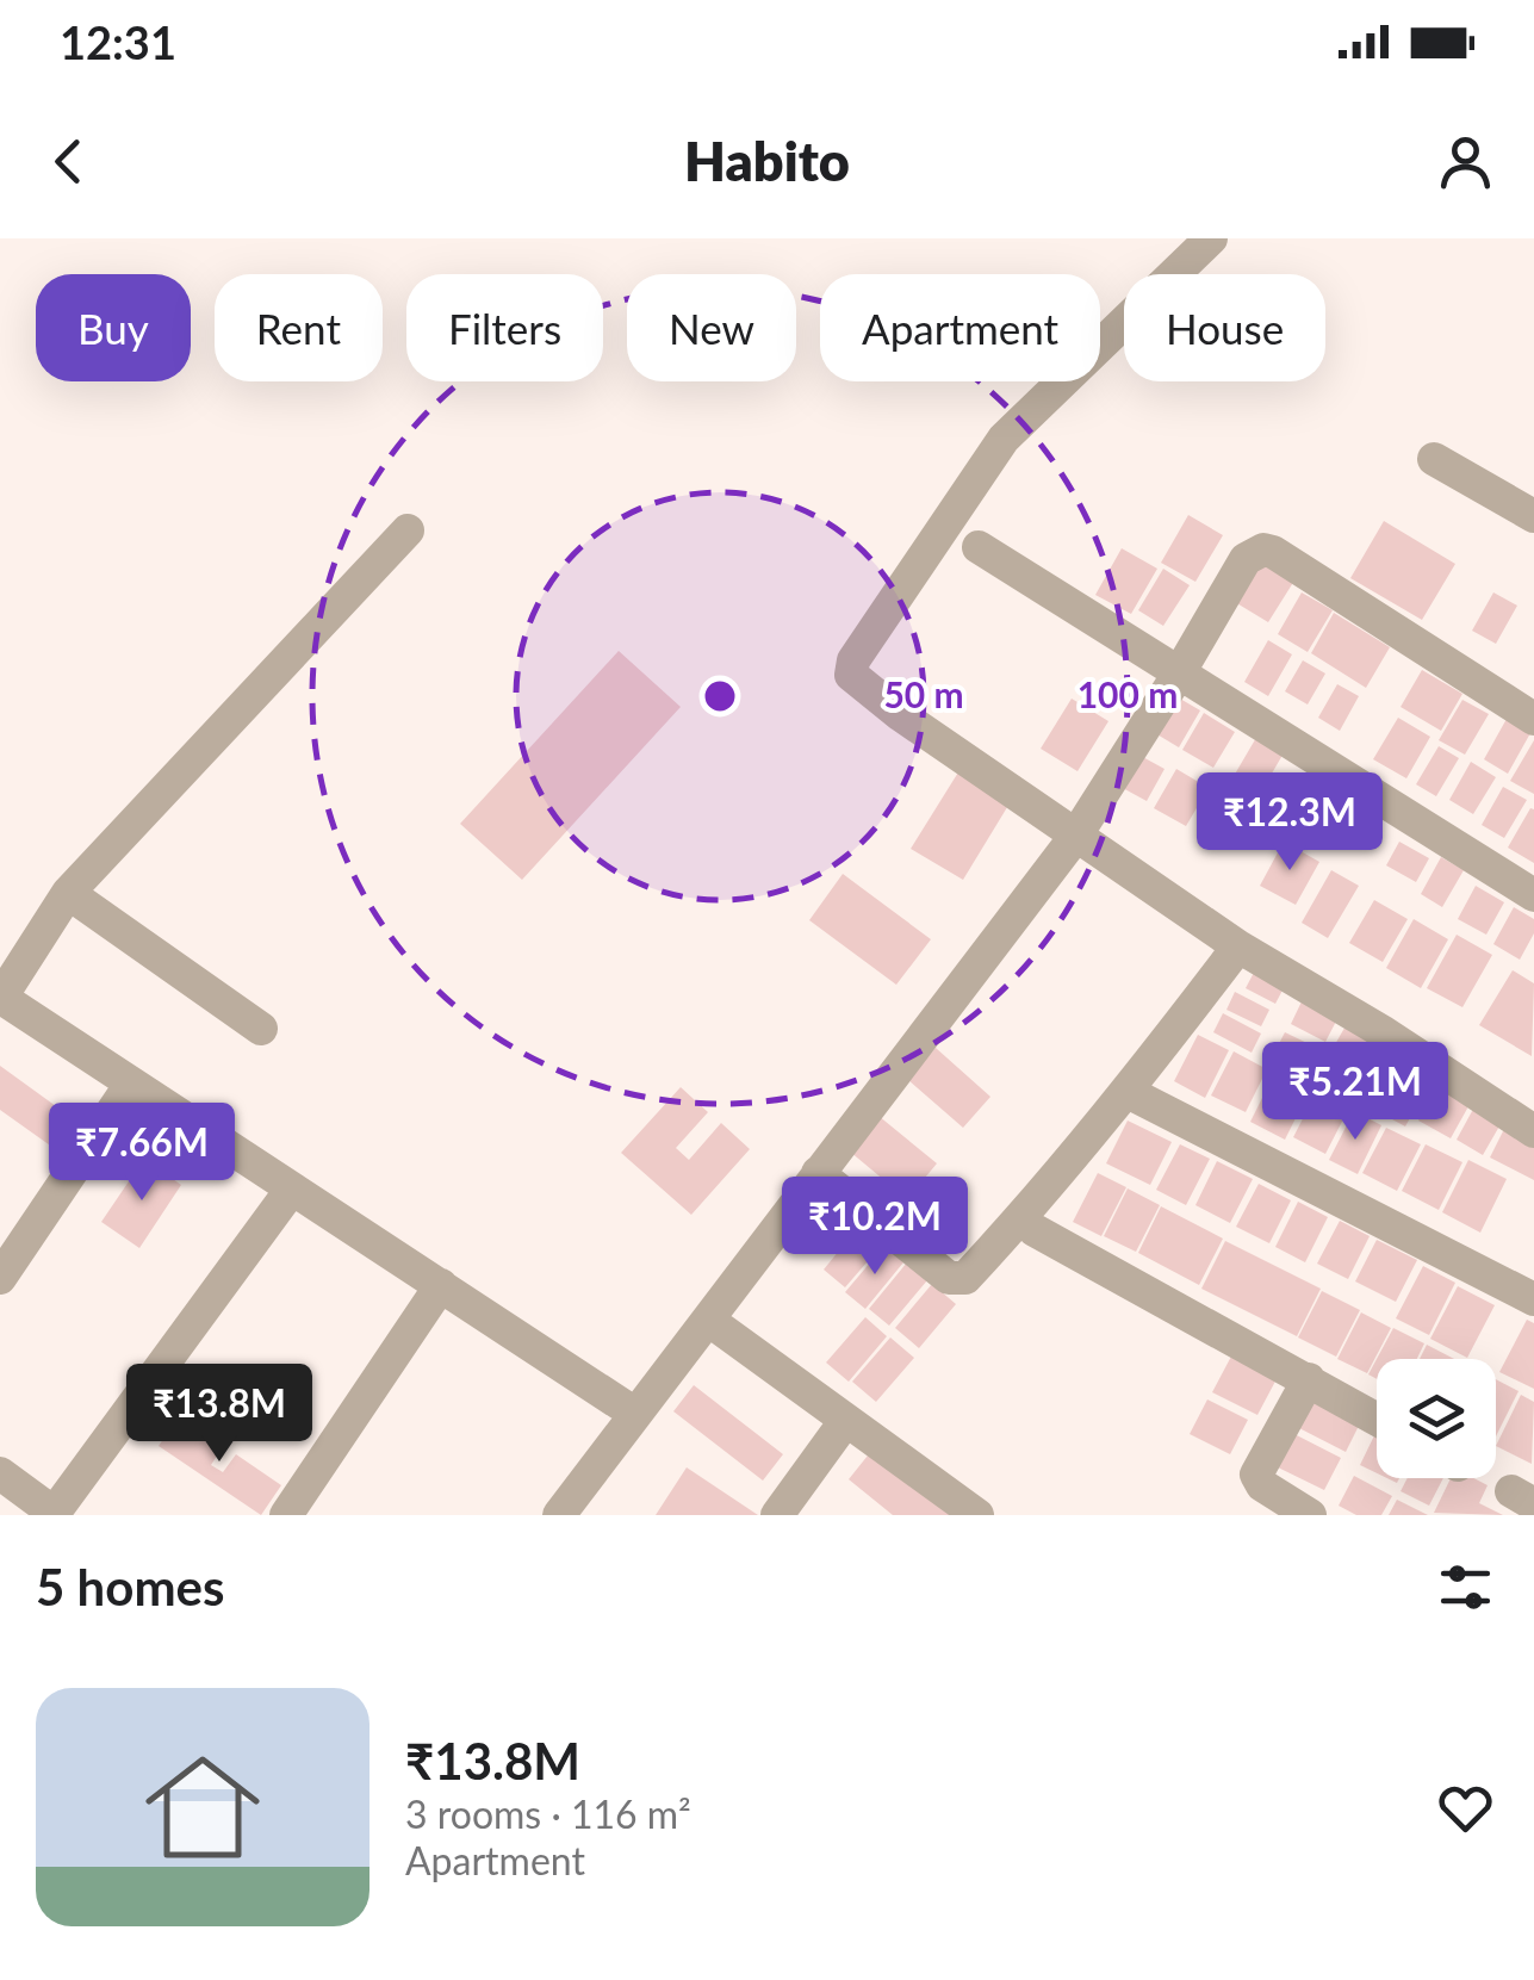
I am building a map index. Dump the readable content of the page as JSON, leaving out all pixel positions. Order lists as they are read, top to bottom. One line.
{"page":{"status":"12:31","header":"Habito","chip":["Buy","Rent","Filters","New","Apartment","House"],"price":["₹12.3M","₹5.21M","₹7.66M","₹10.2M","₹13.8M"],"heading":"5 homes","list":[{"name":"₹13.8M","note":"3 rooms · 116 m² · Apartment"}]},"rings":["50 m","100 m"]}
